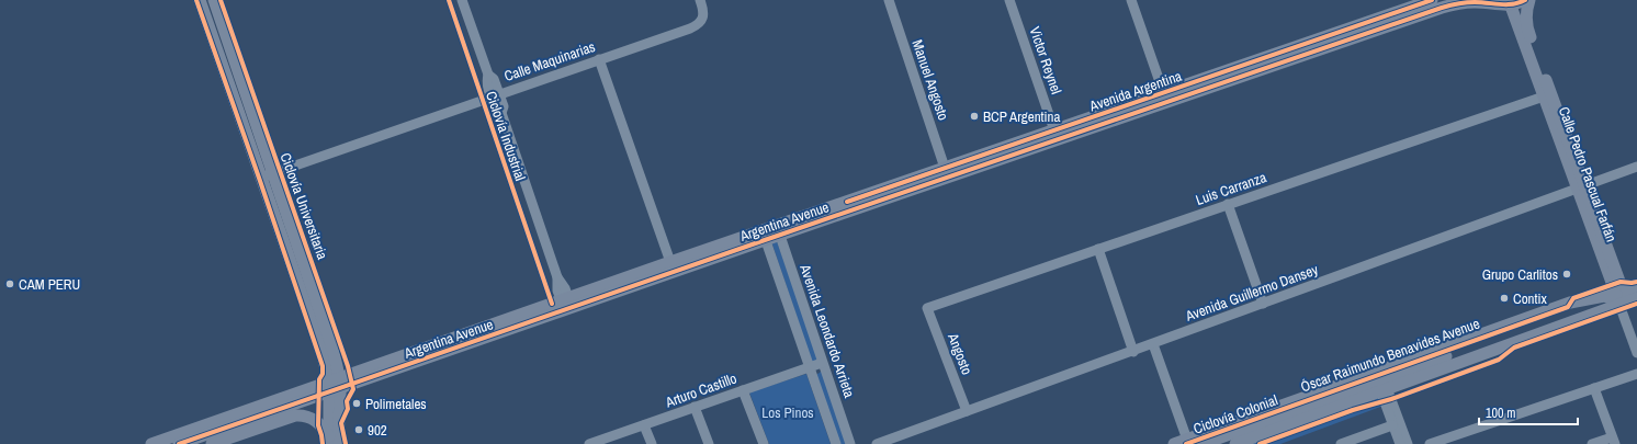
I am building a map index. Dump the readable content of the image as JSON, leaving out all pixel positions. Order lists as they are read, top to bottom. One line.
{"streets":{"main road":["Avenida Argentina","Calle Pedro Pascual Farfán","Argentina Avenue","Óscar Raimundo Benavides Avenue"],"street":["Victor Reynel","Calle Maquinarias","Manuel Angosto","Luis Carranza","Avenida Guillermo Dansey","Avenida Leondardo Arrieta","Angosto","Arturo Castillo"],"cycle path":["Ciclovía Industrial","Ciclovía Universitaria","Ciclovía Colonial"]},"crossings":[["Victor Reynel","Avenida Argentina"],["Manuel Angosto","Avenida Argentina"],["Manuel Angosto","Argentina Avenue"],["Avenida Argentina","Argentina Avenue"],["Calle Pedro Pascual Farfán","Luis Carranza"],["Calle Pedro Pascual Farfán","Argentina Avenue"],["Calle Pedro Pascual Farfán","Avenida Guillermo Dansey"],["Calle Pedro Pascual Farfán","Óscar Raimundo Benavides Avenue"],["Luis Carranza","Angosto"],["Argentina Avenue","Avenida Leondardo Arrieta"],["Avenida Guillermo Dansey","Angosto"],["Avenida Leondardo Arrieta","Arturo Castillo"]],"parks":["Los Pinos"],"places":["BCP Argentina","Grupo Carlitos","CAM PERU","Contix","Polimetales","902"],"scale_bar":"100 m"}
